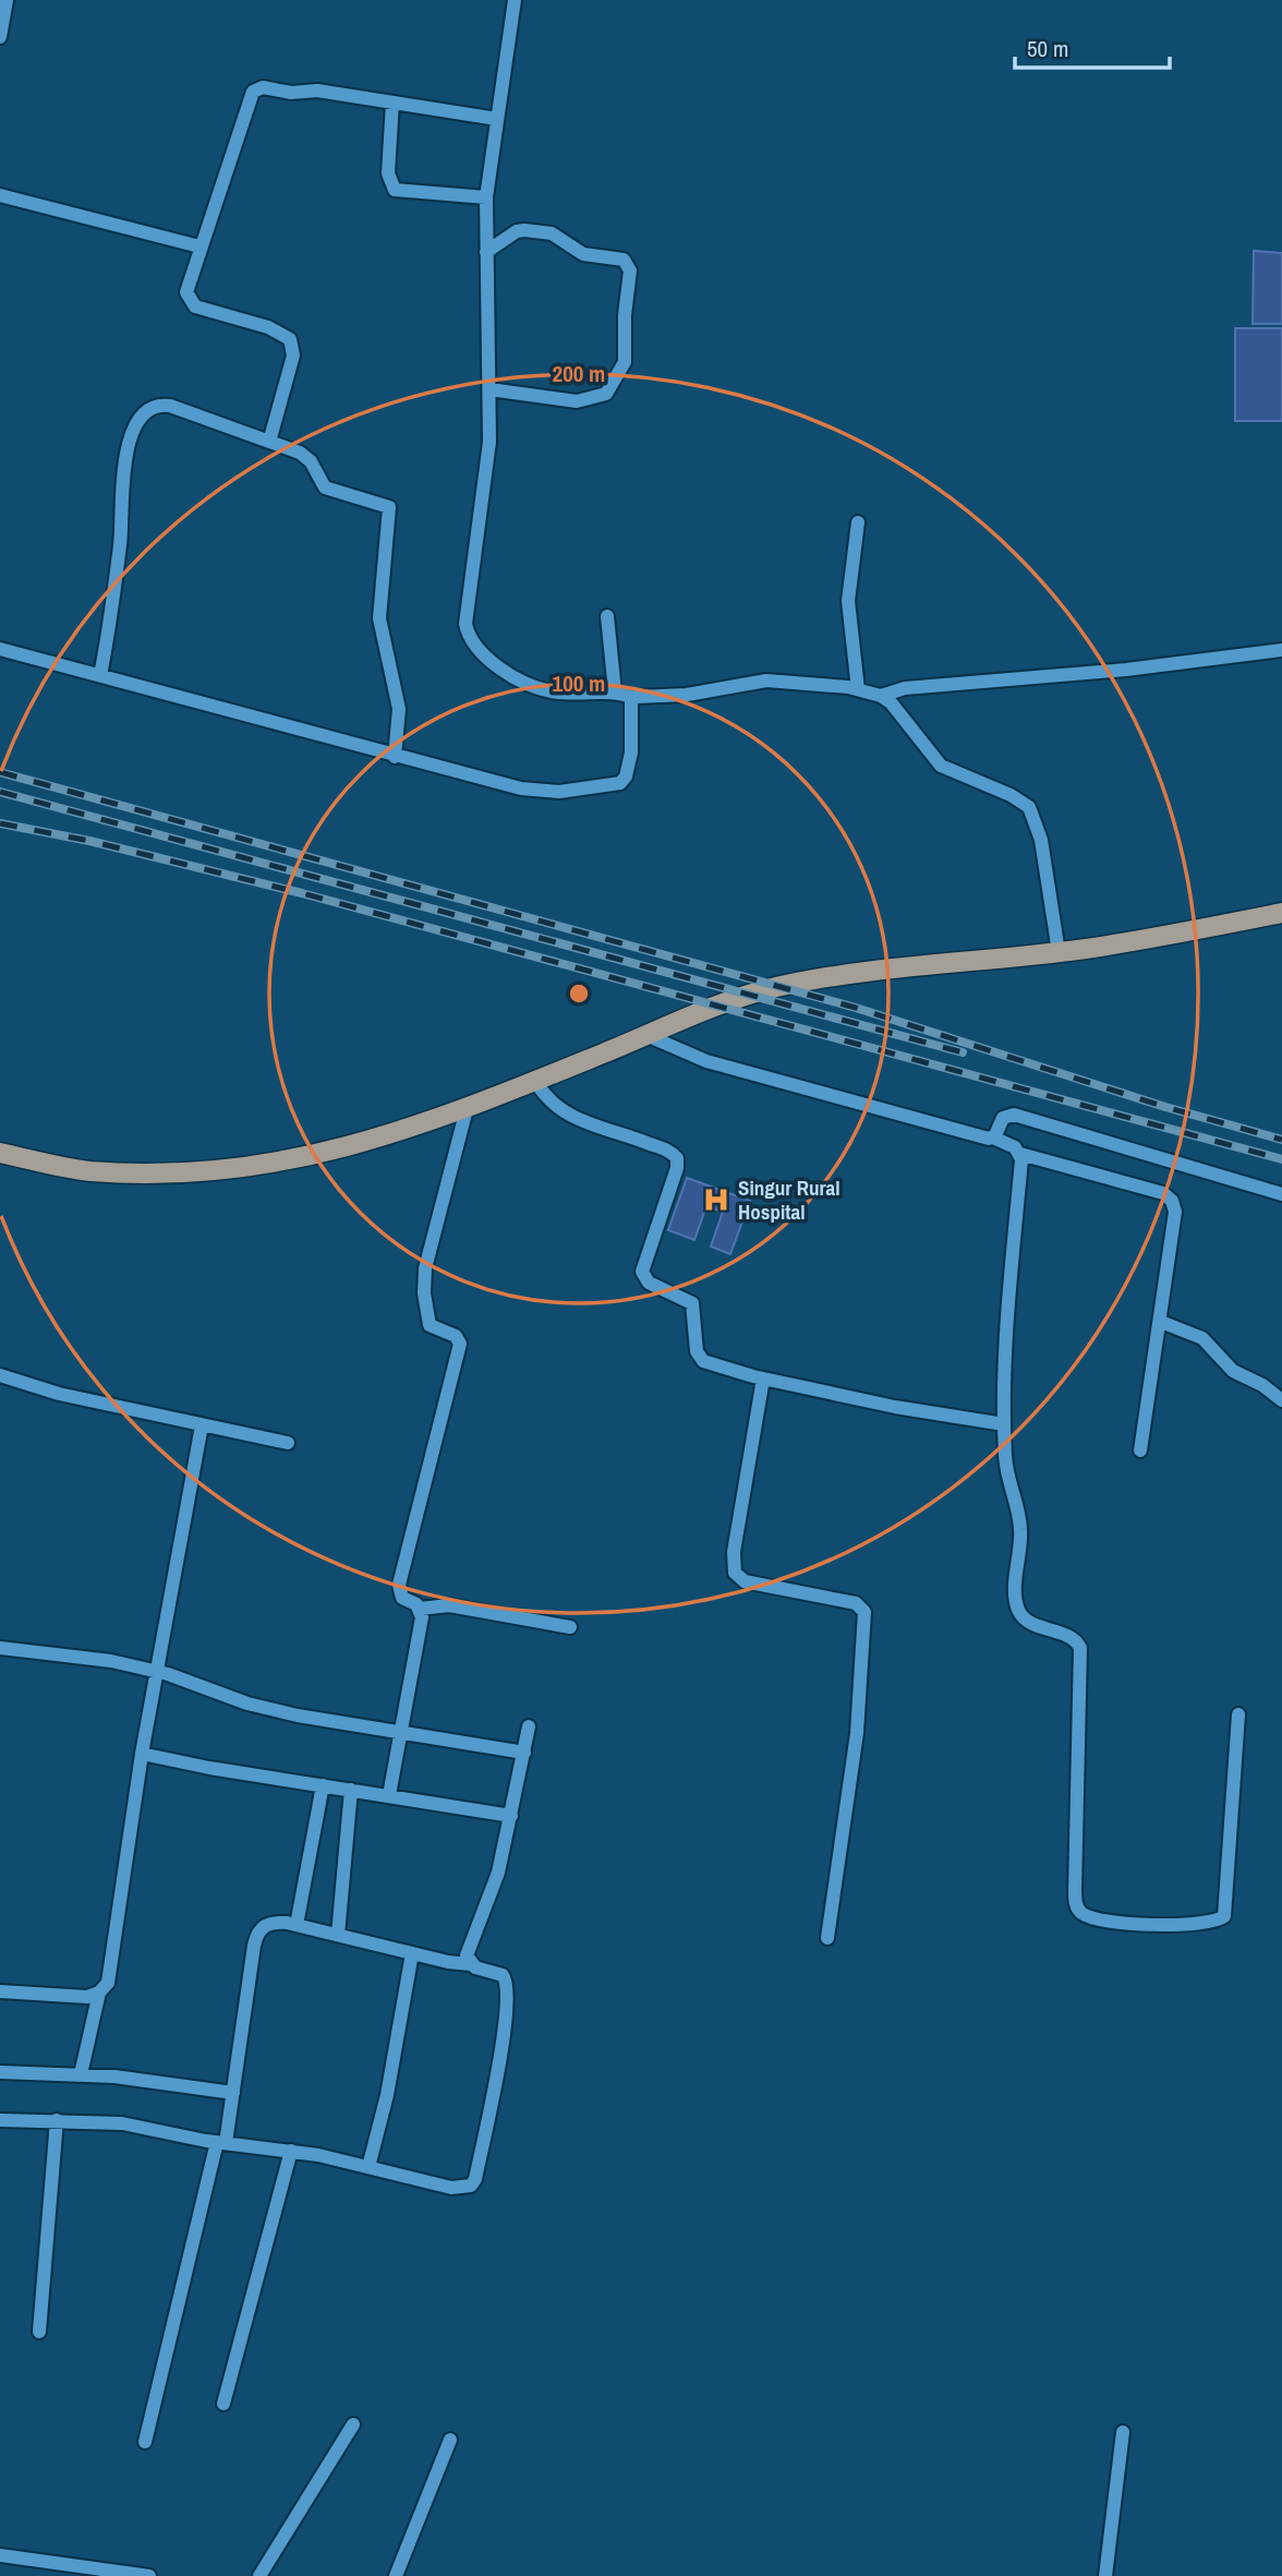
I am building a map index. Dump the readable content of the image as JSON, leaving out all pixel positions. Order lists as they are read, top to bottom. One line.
{"places":{"hospital":["Singur Rural Hospital"]},"scale_bar":"50 m","rings":["200 m","100 m"]}
